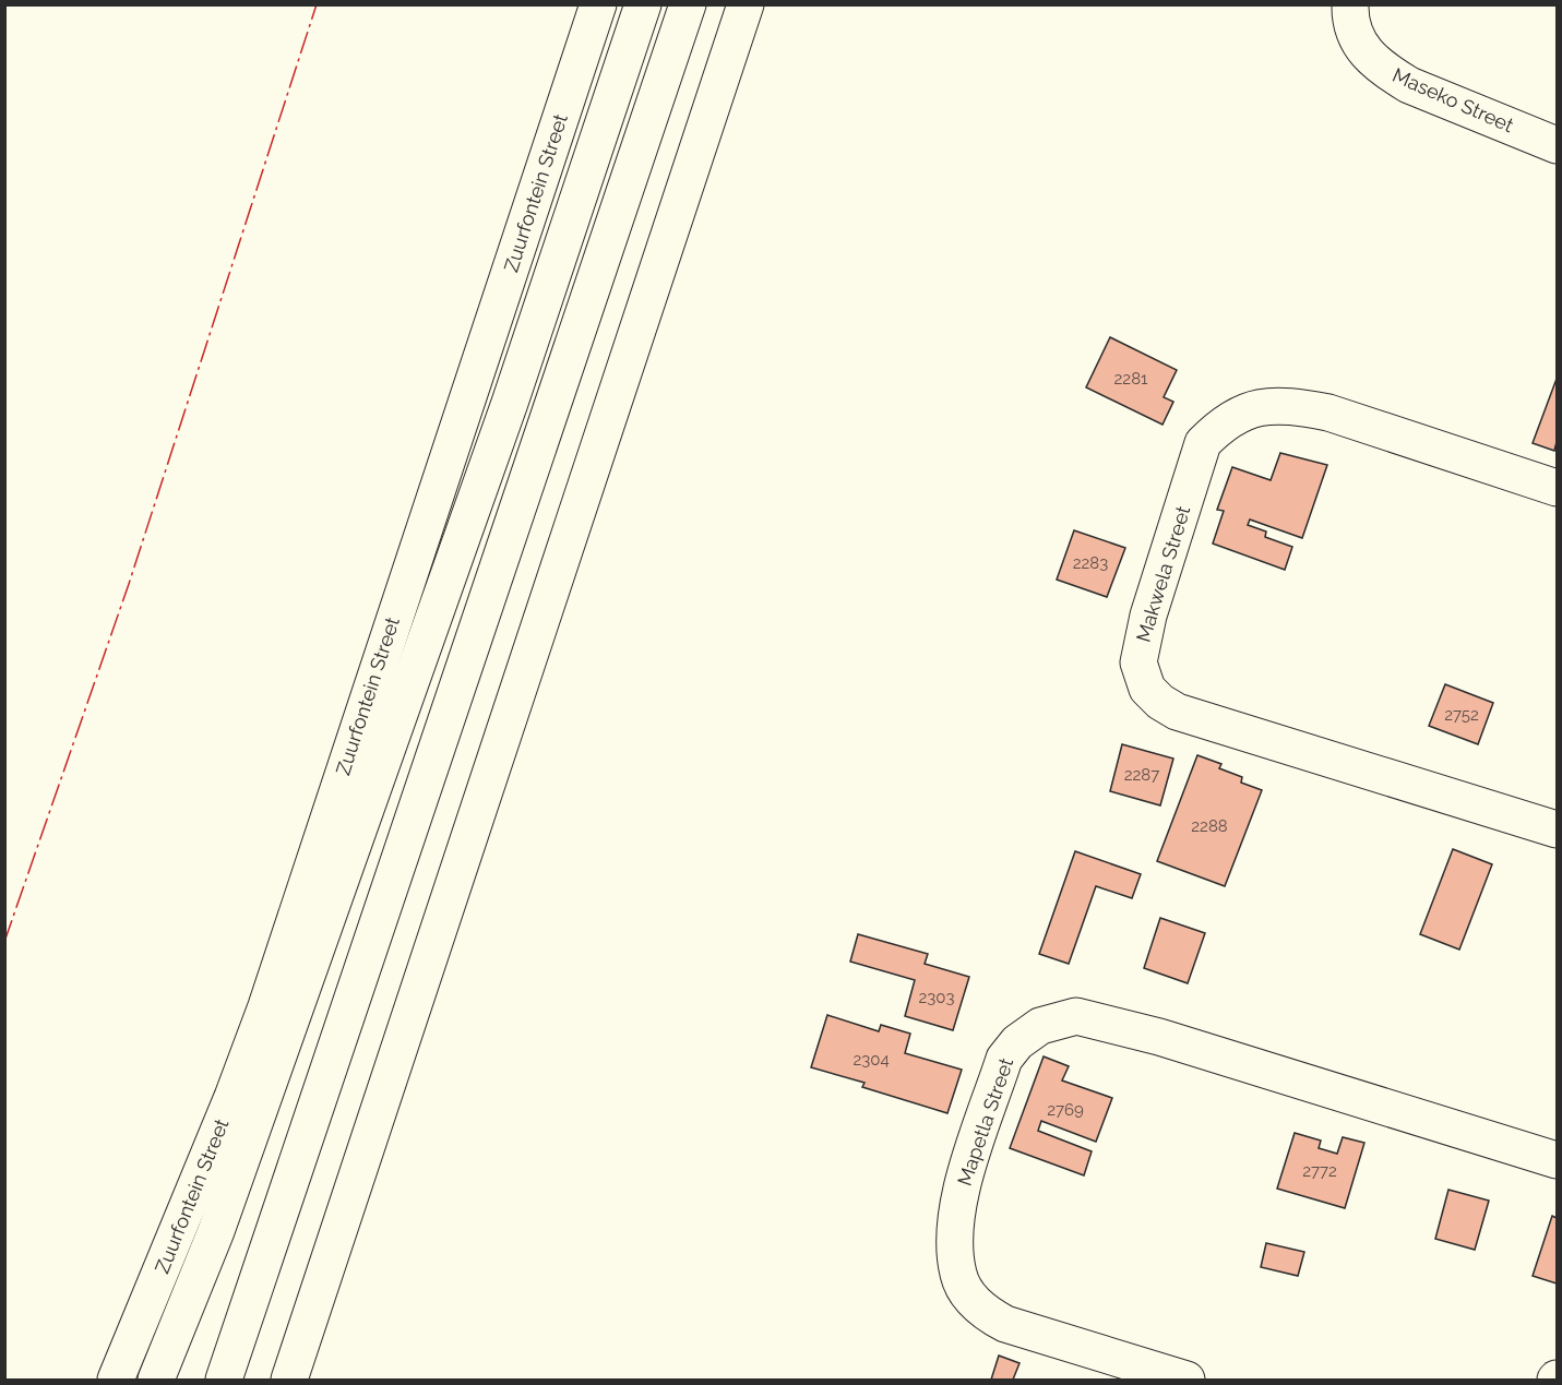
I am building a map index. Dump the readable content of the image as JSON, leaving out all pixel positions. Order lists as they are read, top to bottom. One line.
{"streets":{"main road":["Maseko Street","Zuurfontein Street","Makwela Street","Mapetla Street"]},"house_numbers":["2281","2283","2752","2287","2288","2303","2304","2769","2772"]}
